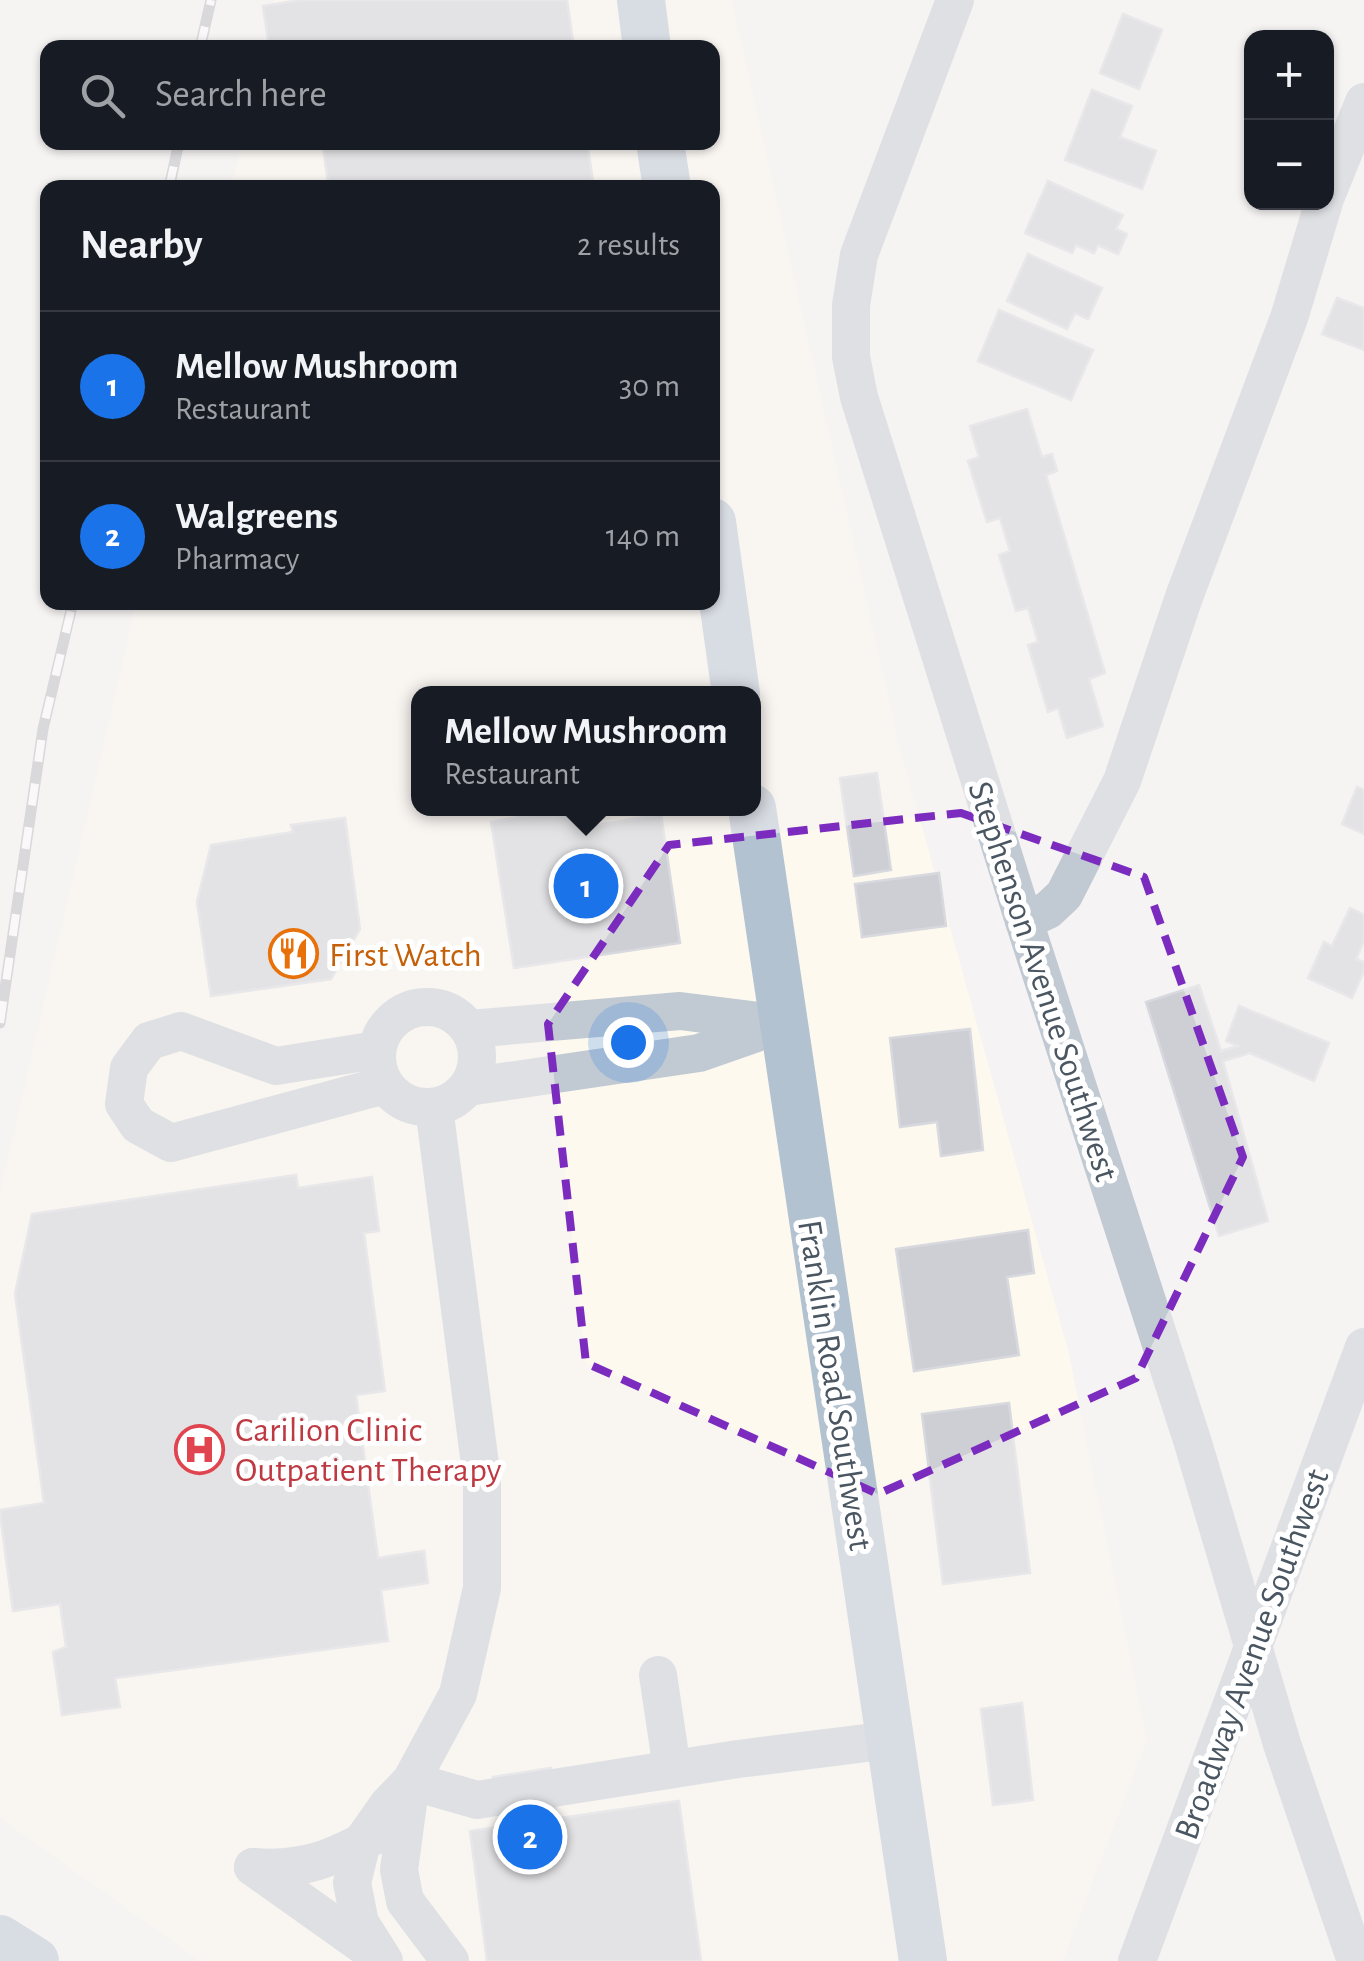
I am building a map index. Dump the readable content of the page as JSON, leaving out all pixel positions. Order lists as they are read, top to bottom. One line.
{"streets":{"main road":["Franklin Road Southwest"],"street":["Stephenson Avenue Southwest","Broadway Avenue Southwest"]},"crossings":[["Stephenson Avenue Southwest","Broadway Avenue Southwest"]],"places":{"restaurant":["First Watch"],"hospital":["Carilion Clinic Outpatient Therapy"]},"page":{"map_buttons":["+","−"],"search":"Search here","heading":["Nearby","2 results"],"list":[{"mark":"1","name":"Mellow Mushroom","note":"Restaurant","value":"30 m"},{"mark":"2","name":"Walgreens","note":"Pharmacy","value":"140 m"}],"popup":["Mellow Mushroom","Restaurant"],"pins":["1","2"]}}
